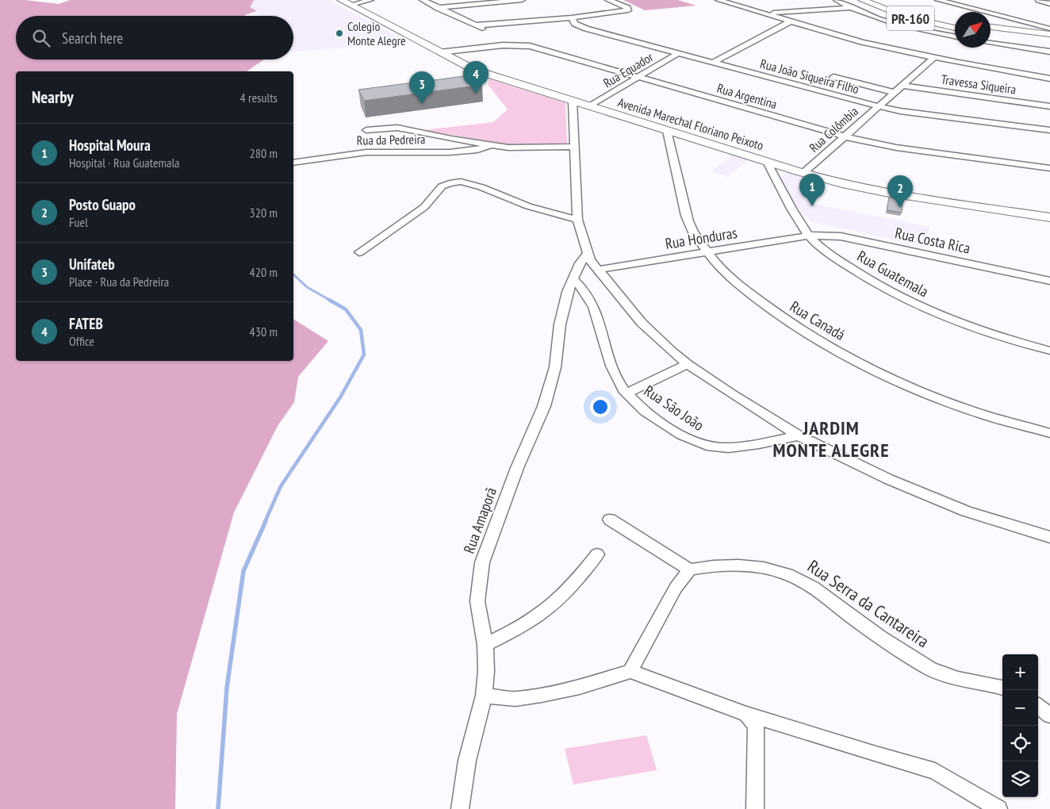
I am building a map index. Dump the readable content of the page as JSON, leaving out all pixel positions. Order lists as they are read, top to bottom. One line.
{"streets":{"main road":["PR-160","Avenida Marechal Floriano Peixoto"],"street":["Rua Equador","Rua João Siqueira Filho","Travessa Siqueira","Rua Argentina","Rua Colômbia","Rua da Pedreira","Rua Honduras","Rua Costa Rica","Rua Guatemala","Rua Canadá","Rua São João","Rua Amaporã","Rua Serra da Cantareira"]},"crossings":[["Rua Equador","Rua João Siqueira Filho"],["Rua Equador","Rua Argentina"],["Rua Equador","Avenida Marechal Floriano Peixoto"],["Rua João Siqueira Filho","Rua Colômbia"],["Travessa Siqueira","Rua Colômbia"],["Rua Argentina","Avenida Marechal Floriano Peixoto"],["Rua Argentina","Rua Colômbia"],["Avenida Marechal Floriano Peixoto","Rua Colômbia"],["Avenida Marechal Floriano Peixoto","Rua Guatemala"],["Avenida Marechal Floriano Peixoto","Rua Canadá"],["Rua Honduras","Rua Costa Rica"],["Rua Honduras","Rua Guatemala"],["Rua Honduras","Rua Canadá"],["Rua Costa Rica","Rua Guatemala"],["Rua São João","Rua Amaporã"]],"districts":["JARDIM MONTE ALEGRE"],"places":["Colegio Monte Alegre"],"north":"top right","page":{"search":"Search here","pins":["4","3","1","2"],"heading":["Nearby","4 results"],"list":[{"mark":"1","name":"Hospital Moura","note":"Hospital · Rua Guatemala","value":"280 m"},{"mark":"2","name":"Posto Guapo","note":"Fuel","value":"320 m"},{"mark":"3","name":"Unifateb","note":"Place · Rua da Pedreira","value":"420 m"},{"mark":"4","name":"FATEB","note":"Office","value":"430 m"}],"map_buttons":["+","−"]}}
